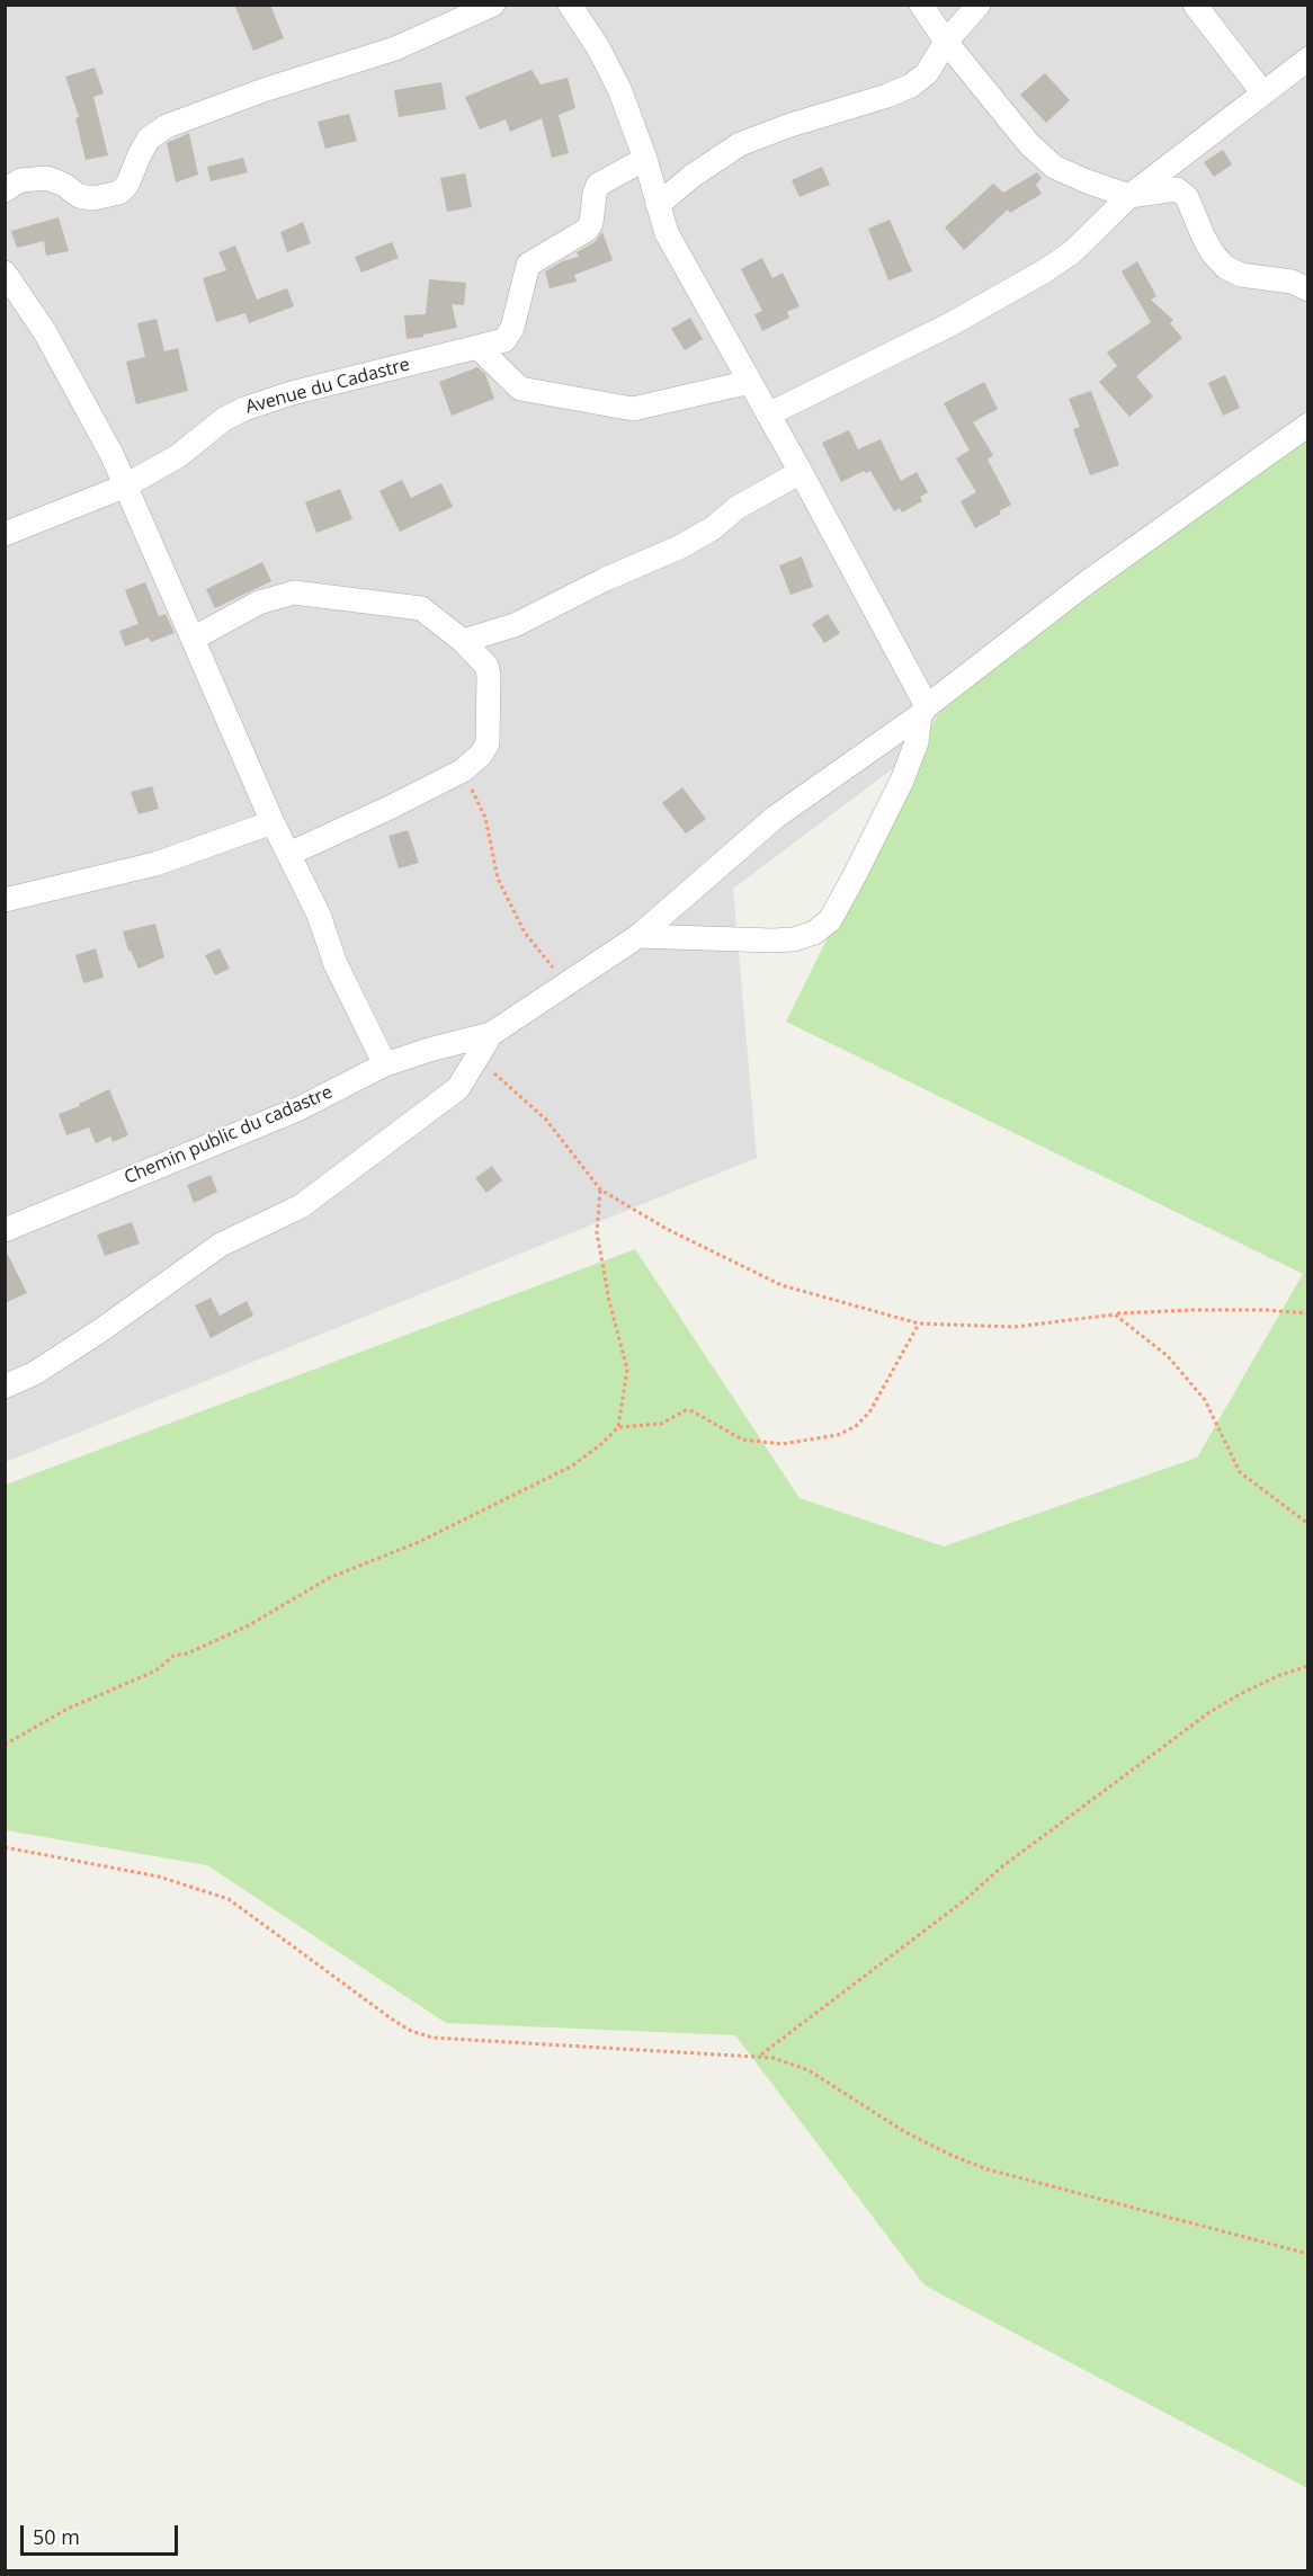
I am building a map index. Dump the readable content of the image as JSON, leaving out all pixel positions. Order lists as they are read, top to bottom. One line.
{"streets":{"street":["Avenue du Cadastre","Chemin public du cadastre"]},"scale_bar":"50 m"}
